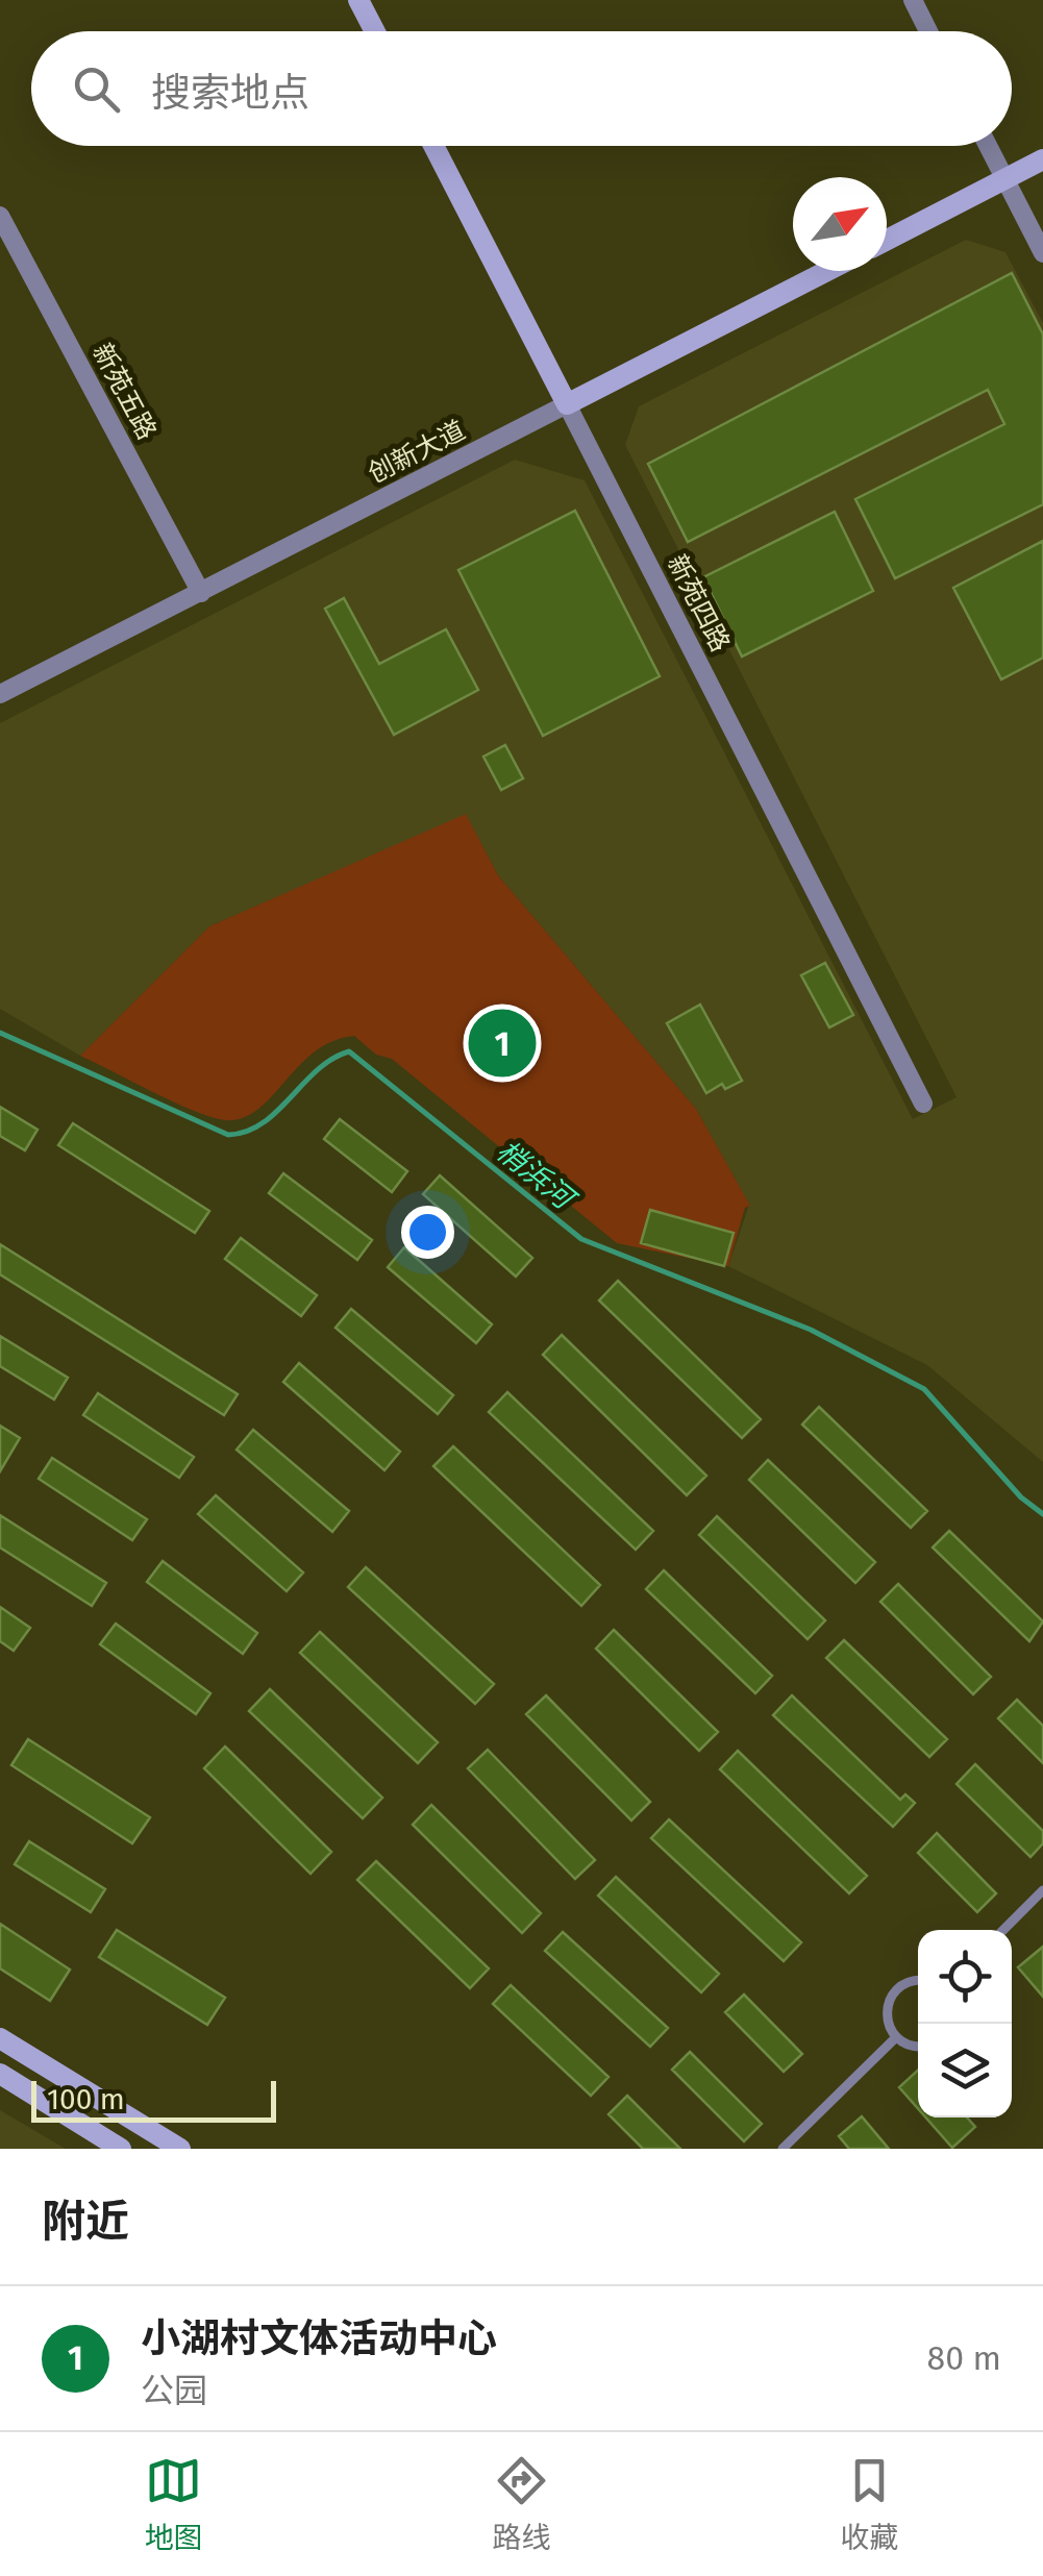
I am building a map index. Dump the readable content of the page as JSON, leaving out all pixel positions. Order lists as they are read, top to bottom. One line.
{"streets":{"street":["新苑五路","创新大道","新苑四路"]},"crossings":[["新苑五路","创新大道"],["创新大道","新苑四路"]],"water":["梢浜河"],"scale_bar":"100 m","north":"top right","page":{"search":"搜索地点","pins":"1","scale":"100 m","heading":"附近","list":[{"mark":"1","name":"小湖村文体活动中心","note":"公园","value":"80 m"}],"nav":["地图","路线","收藏"]}}
